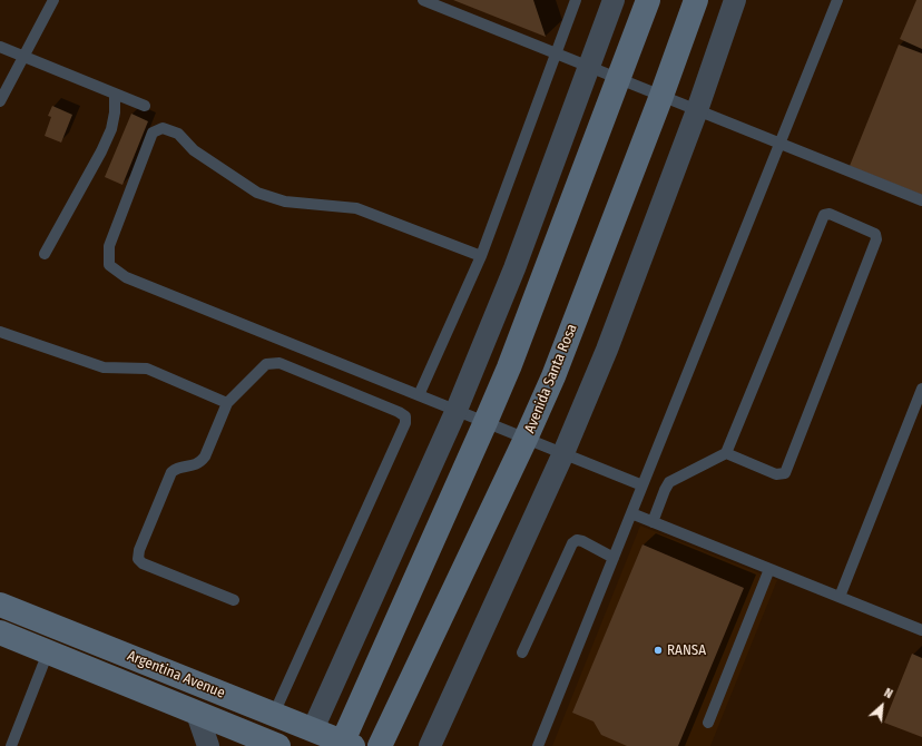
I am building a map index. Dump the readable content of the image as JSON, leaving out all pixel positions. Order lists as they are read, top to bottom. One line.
{"streets":{"main road":["Avenida Santa Rosa","Argentina Avenue"]},"places":["RANSA"],"north":"top right"}
